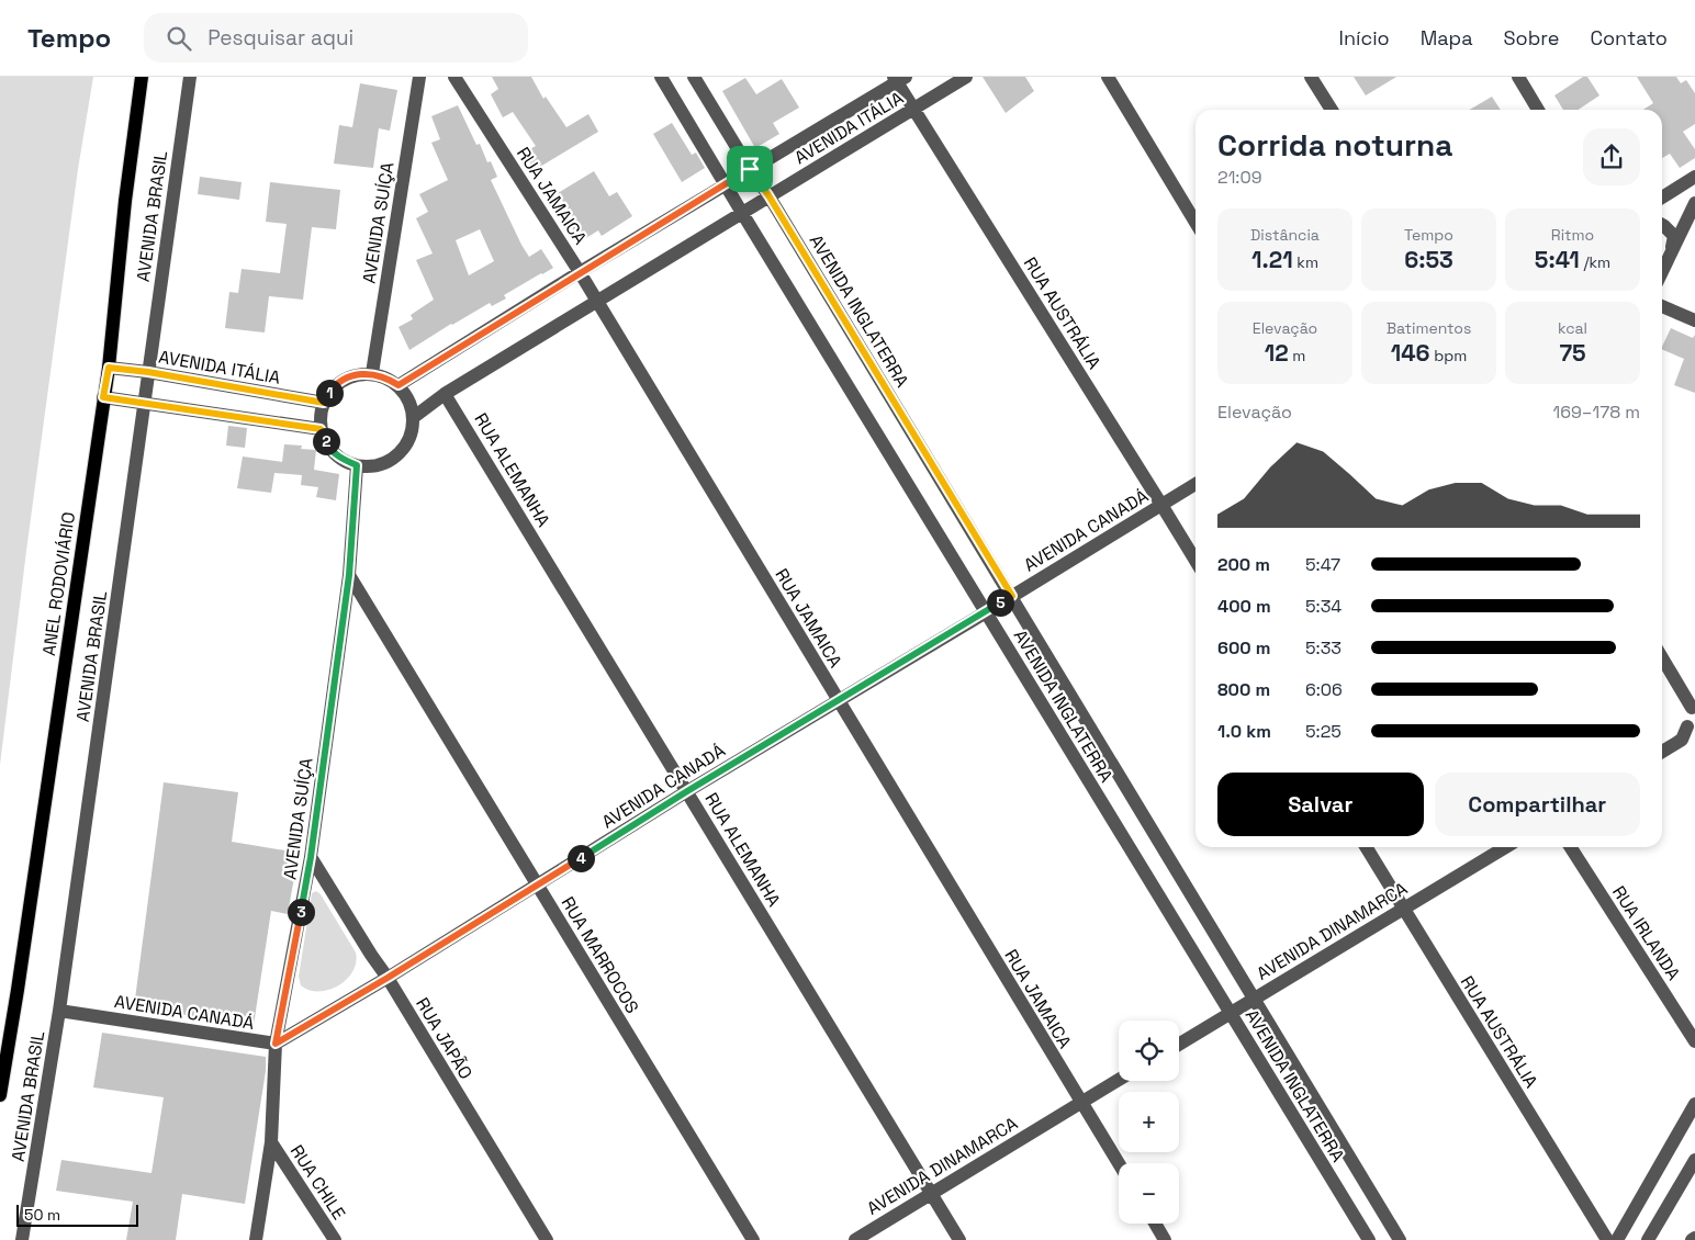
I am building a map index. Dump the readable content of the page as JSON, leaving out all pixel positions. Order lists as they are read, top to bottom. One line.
{"streets":{"main road":["ANEL RODOVIÁRIO"],"street":["AVENIDA ITÁLIA","RUA JAMAICA","AVENIDA BRASIL","AVENIDA SUÍÇA","AVENIDA INGLATERRA","RUA AUSTRÁLIA","RUA ALEMANHA","AVENIDA CANADÁ","AVENIDA DINAMARCA","RUA IRLANDA","RUA MARROCOS","RUA JAPÃO","RUA CHILE"]},"crossings":[["AVENIDA ITÁLIA","RUA JAMAICA"],["AVENIDA ITÁLIA","AVENIDA BRASIL"],["AVENIDA ITÁLIA","AVENIDA SUÍÇA"],["AVENIDA ITÁLIA","AVENIDA INGLATERRA"],["AVENIDA ITÁLIA","RUA AUSTRÁLIA"],["AVENIDA ITÁLIA","RUA ALEMANHA"],["AVENIDA ITÁLIA","ANEL RODOVIÁRIO"],["RUA JAMAICA","AVENIDA CANADÁ"],["RUA JAMAICA","AVENIDA DINAMARCA"],["AVENIDA BRASIL","AVENIDA CANADÁ"],["AVENIDA SUÍÇA","AVENIDA CANADÁ"],["AVENIDA SUÍÇA","RUA MARROCOS"],["AVENIDA SUÍÇA","RUA JAPÃO"],["AVENIDA SUÍÇA","RUA CHILE"],["AVENIDA INGLATERRA","AVENIDA CANADÁ"],["AVENIDA INGLATERRA","AVENIDA DINAMARCA"],["RUA AUSTRÁLIA","AVENIDA CANADÁ"],["RUA AUSTRÁLIA","AVENIDA DINAMARCA"],["RUA ALEMANHA","AVENIDA CANADÁ"],["RUA ALEMANHA","AVENIDA DINAMARCA"],["AVENIDA CANADÁ","RUA MARROCOS"],["AVENIDA CANADÁ","RUA JAPÃO"]],"scale_bar":"50 m","page":{"header":"Tempo","search":"Pesquisar aqui","nav":["Início","Mapa","Sobre","Contato"],"heading":["Corrida noturna","21:09"],"stats":[["Distância","1.21 km"],["Tempo","6:53"],["Ritmo","5:41 /km"],["Elevação","12 m"],["Batimentos","146 bpm"],["kcal","75"]],"pins":["1","2","5","4","3"],"chart":["Elevação","169–178 m"],"list":[{"name":"200 m","note":"5:47"},{"name":"400 m","note":"5:34"},{"name":"600 m","note":"5:33"},{"name":"800 m","note":"6:06"},{"name":"1.0 km","note":"5:25"}],"buttons":["Salvar","Compartilhar"],"map_buttons":["+","−"],"scale":"50 m"}}
